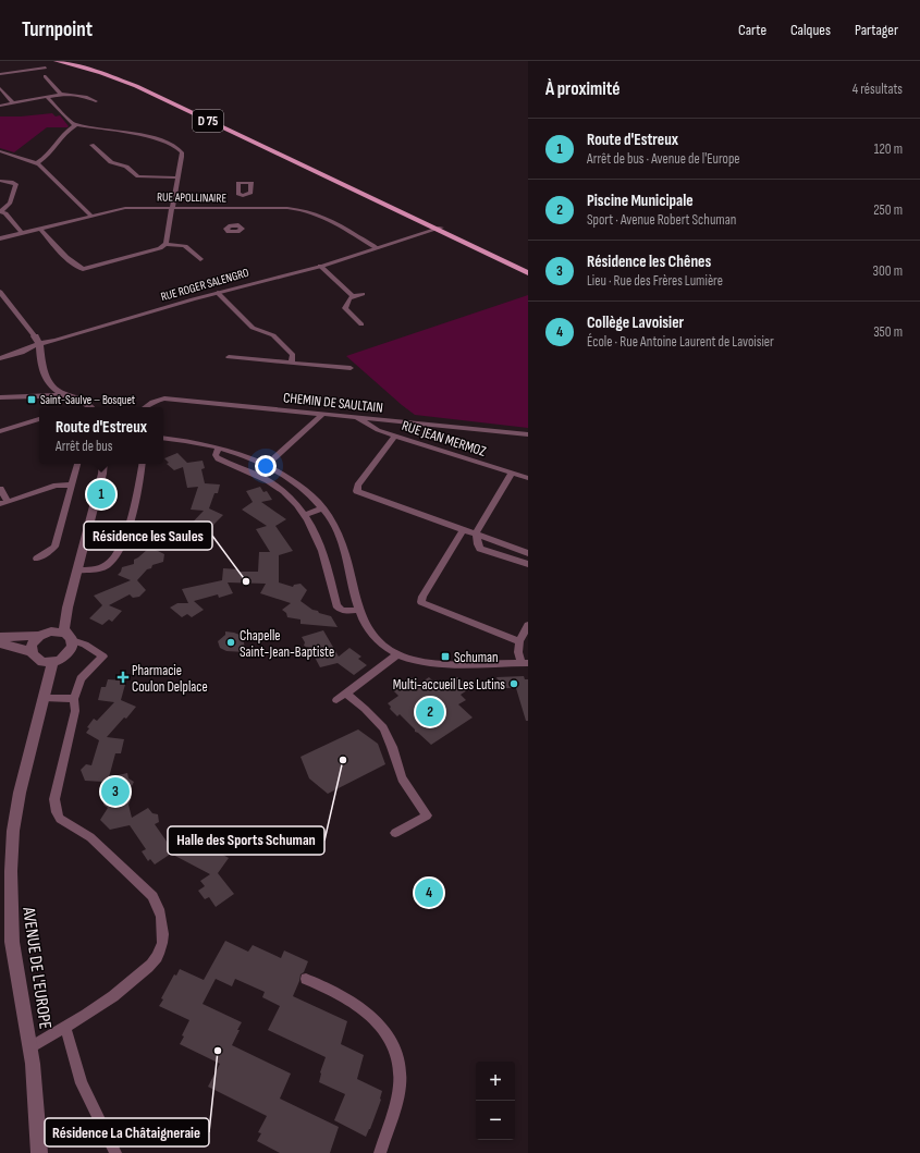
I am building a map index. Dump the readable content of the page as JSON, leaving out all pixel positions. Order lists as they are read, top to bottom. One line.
{"streets":{"main road":["D 75"],"street":["RUE APOLLINAIRE","RUE ROGER SALENGRO","CHEMIN DE SAULTAIN","RUE JEAN MERMOZ","AVENUE DE L'EUROPE"]},"crossings":[["D 75","RUE ROGER SALENGRO"],["RUE APOLLINAIRE","RUE ROGER SALENGRO"],["CHEMIN DE SAULTAIN","RUE JEAN MERMOZ"]],"places":{"transit":["Saint-Saulve – Bosquet","Schuman"],"other":["Résidence les Saules","Chapelle Saint-Jean-Baptiste","Multi-accueil Les Lutins","Halle des Sports Schuman","Résidence La Châtaigneraie"],"health":["Pharmacie Coulon Delplace"]},"page":{"header":"Turnpoint","nav":["Carte","Calques","Partager"],"heading":["À proximité","4 résultats"],"list":[{"mark":"1","name":"Route d'Estreux","note":"Arrêt de bus · Avenue de l'Europe","value":"120 m"},{"mark":"2","name":"Piscine Municipale","note":"Sport · Avenue Robert Schuman","value":"250 m"},{"mark":"3","name":"Résidence les Chênes","note":"Lieu · Rue des Frères Lumière","value":"300 m"},{"mark":"4","name":"Collège Lavoisier","note":"École · Rue Antoine Laurent de Lavoisier","value":"350 m"}],"popup":["Route d'Estreux","Arrêt de bus"],"pins":["1","2","3","4"],"map_buttons":["+","−"]}}
